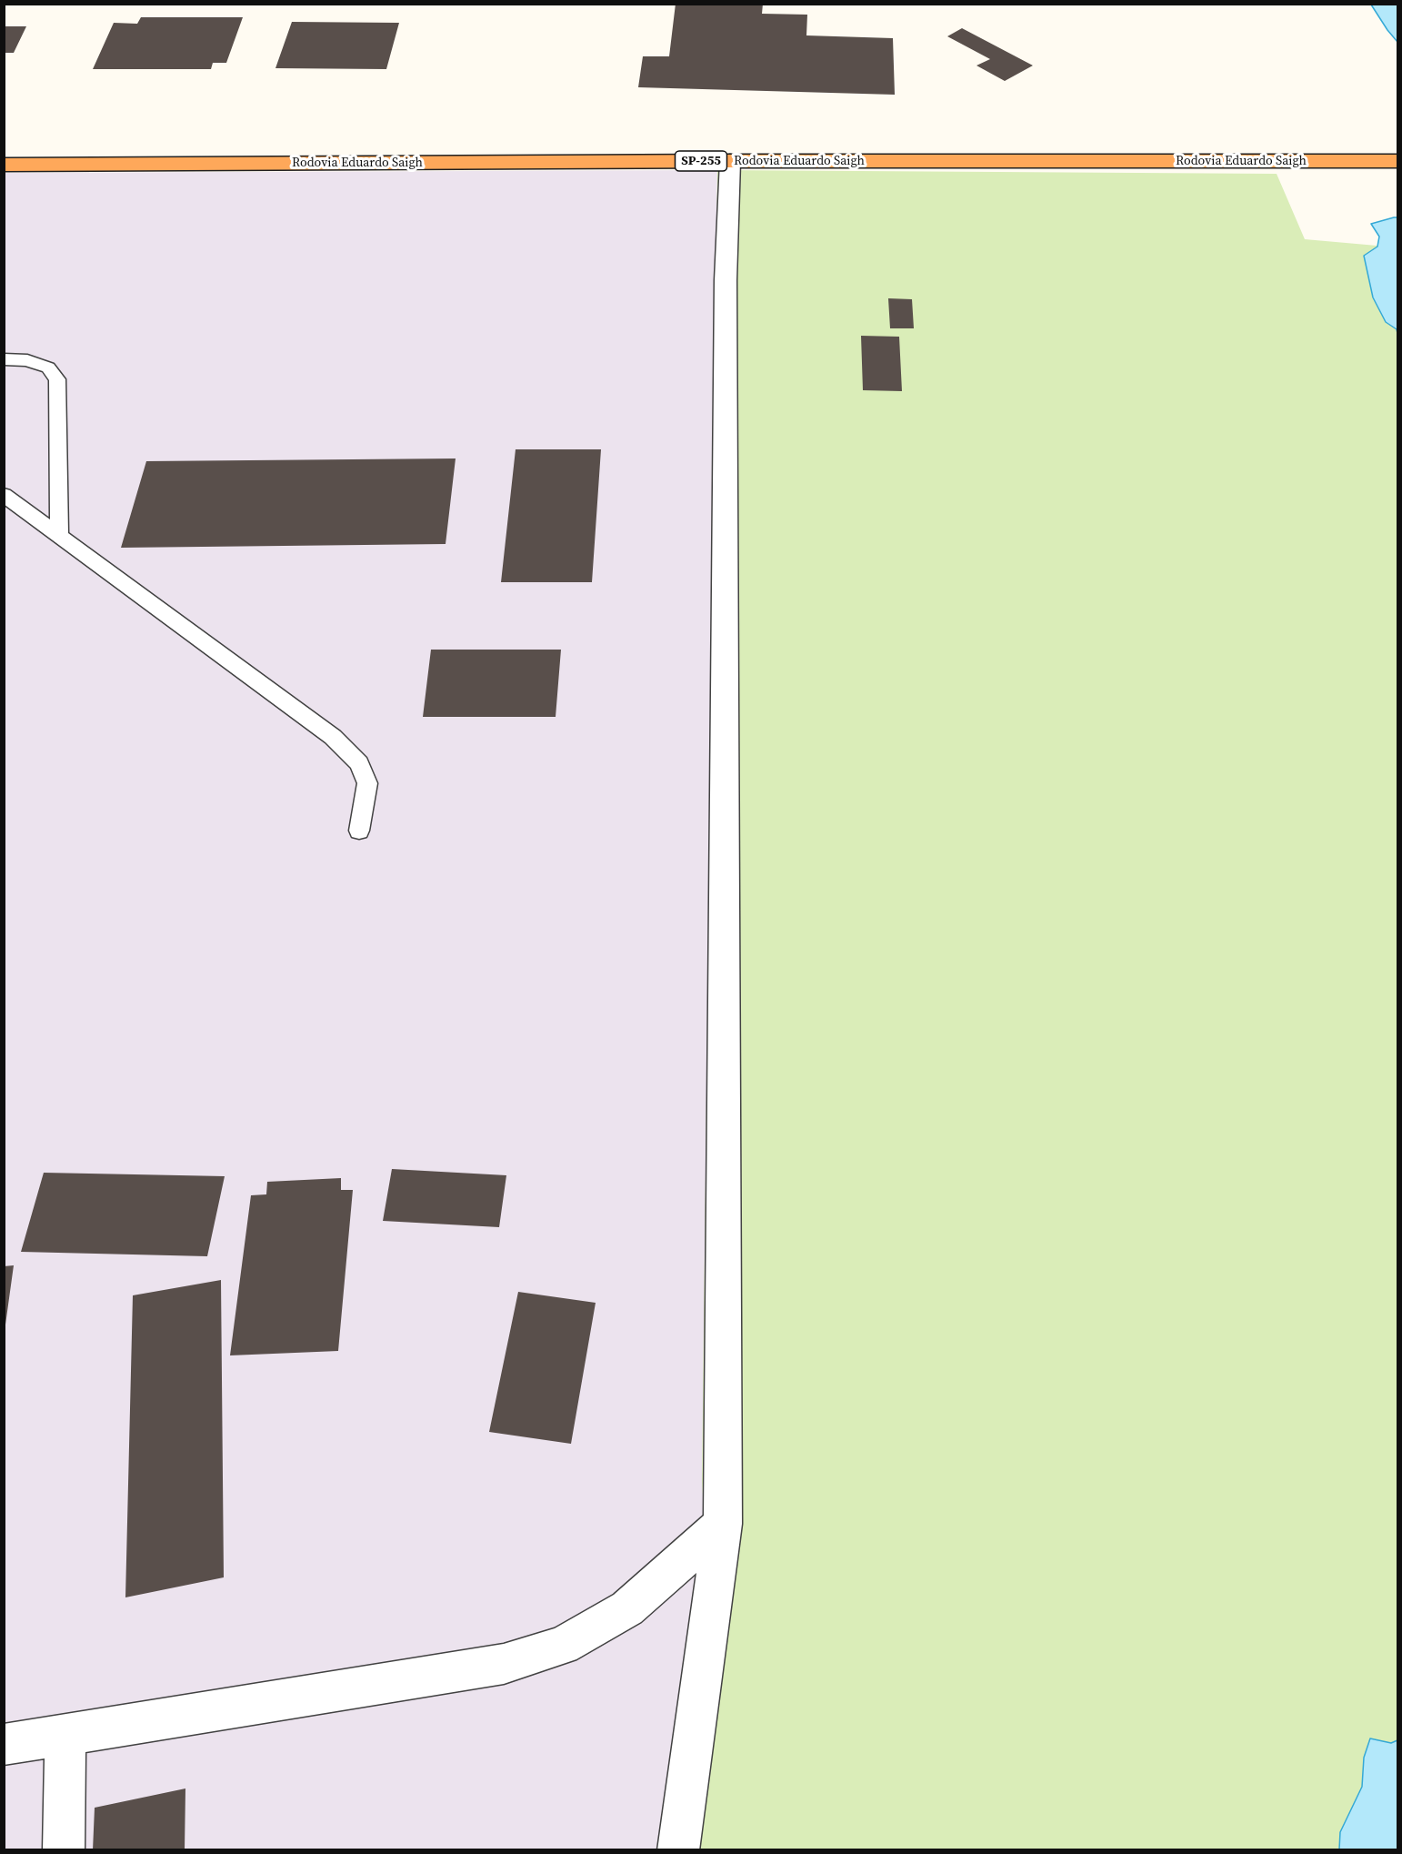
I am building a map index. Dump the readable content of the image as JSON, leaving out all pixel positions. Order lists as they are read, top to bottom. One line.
{"streets":{"highway":["SP-255","Rodovia Eduardo Saigh"]}}
